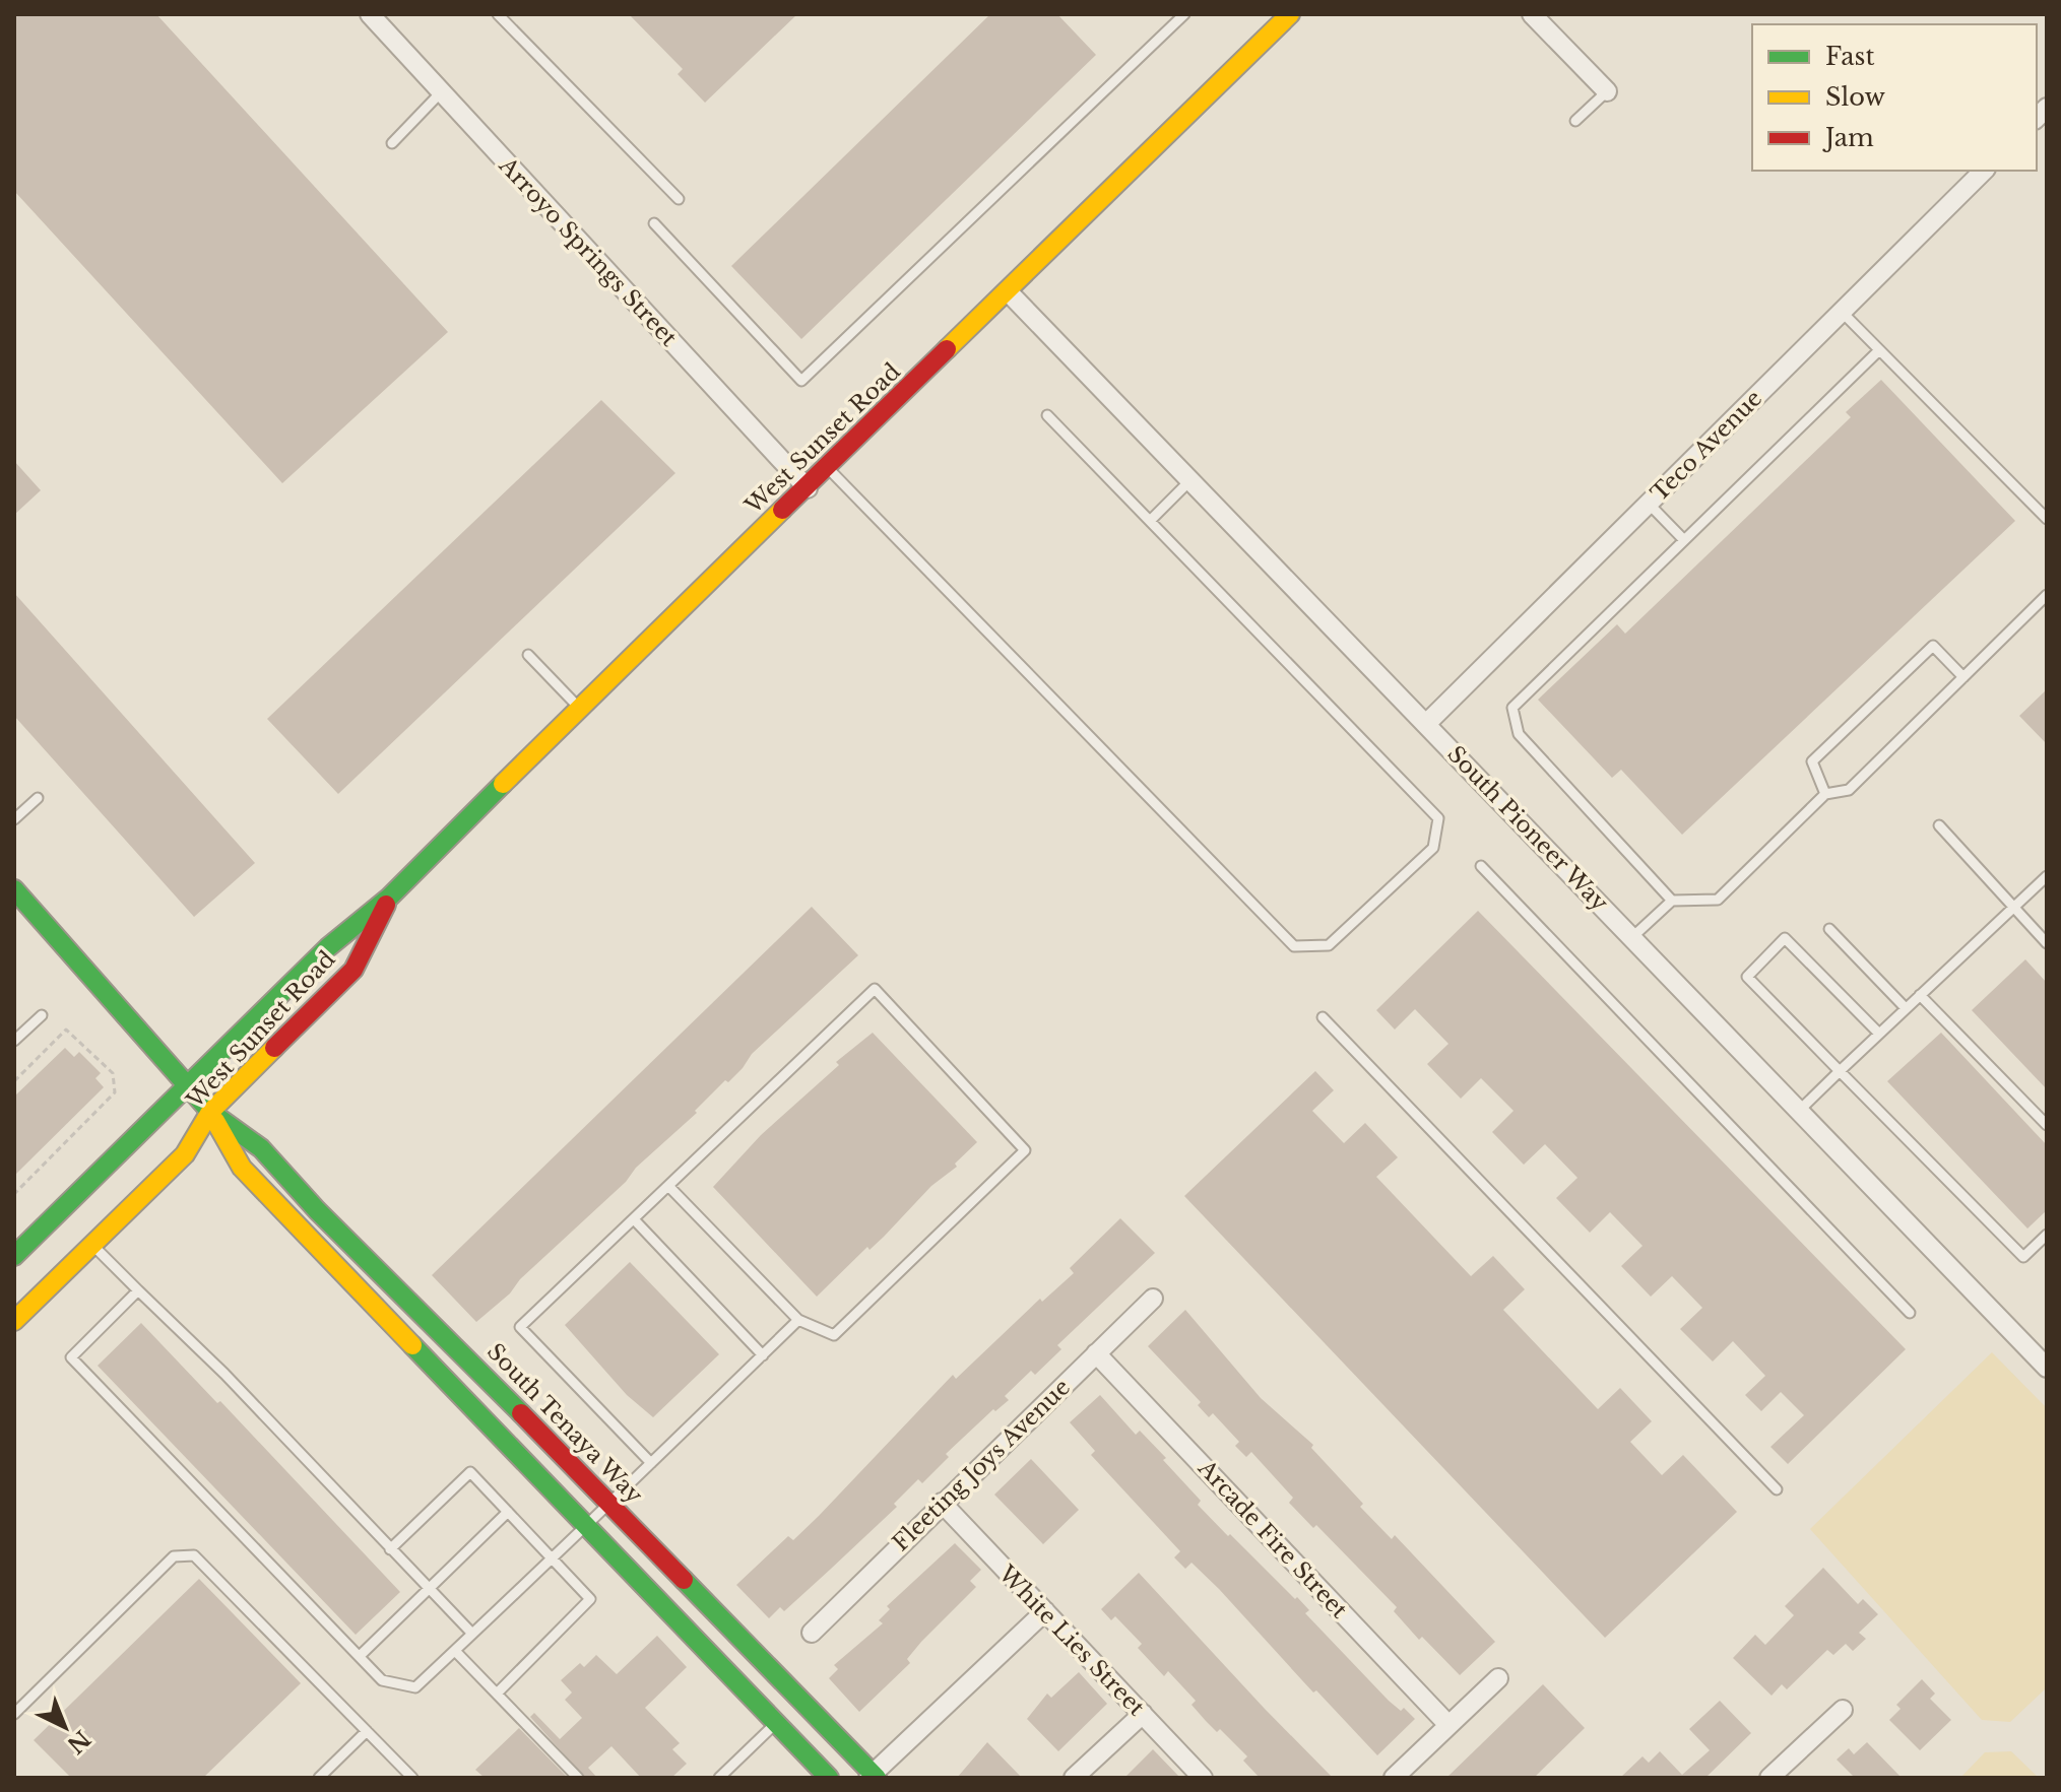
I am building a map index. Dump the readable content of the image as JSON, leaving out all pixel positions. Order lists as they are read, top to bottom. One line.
{"streets":{"main road":["West Sunset Road","South Tenaya Way"],"street":["Arroyo Springs Street","Teco Avenue","South Pioneer Way","Fleeting Joys Avenue","Arcade Fire Street","White Lies Street"]},"crossings":[["Arroyo Springs Street","West Sunset Road"],["West Sunset Road","South Pioneer Way"],["West Sunset Road","South Tenaya Way"],["Teco Avenue","South Pioneer Way"],["Fleeting Joys Avenue","Arcade Fire Street"],["Fleeting Joys Avenue","White Lies Street"]],"legend":["Fast","Slow","Jam"],"north":"bottom right"}
